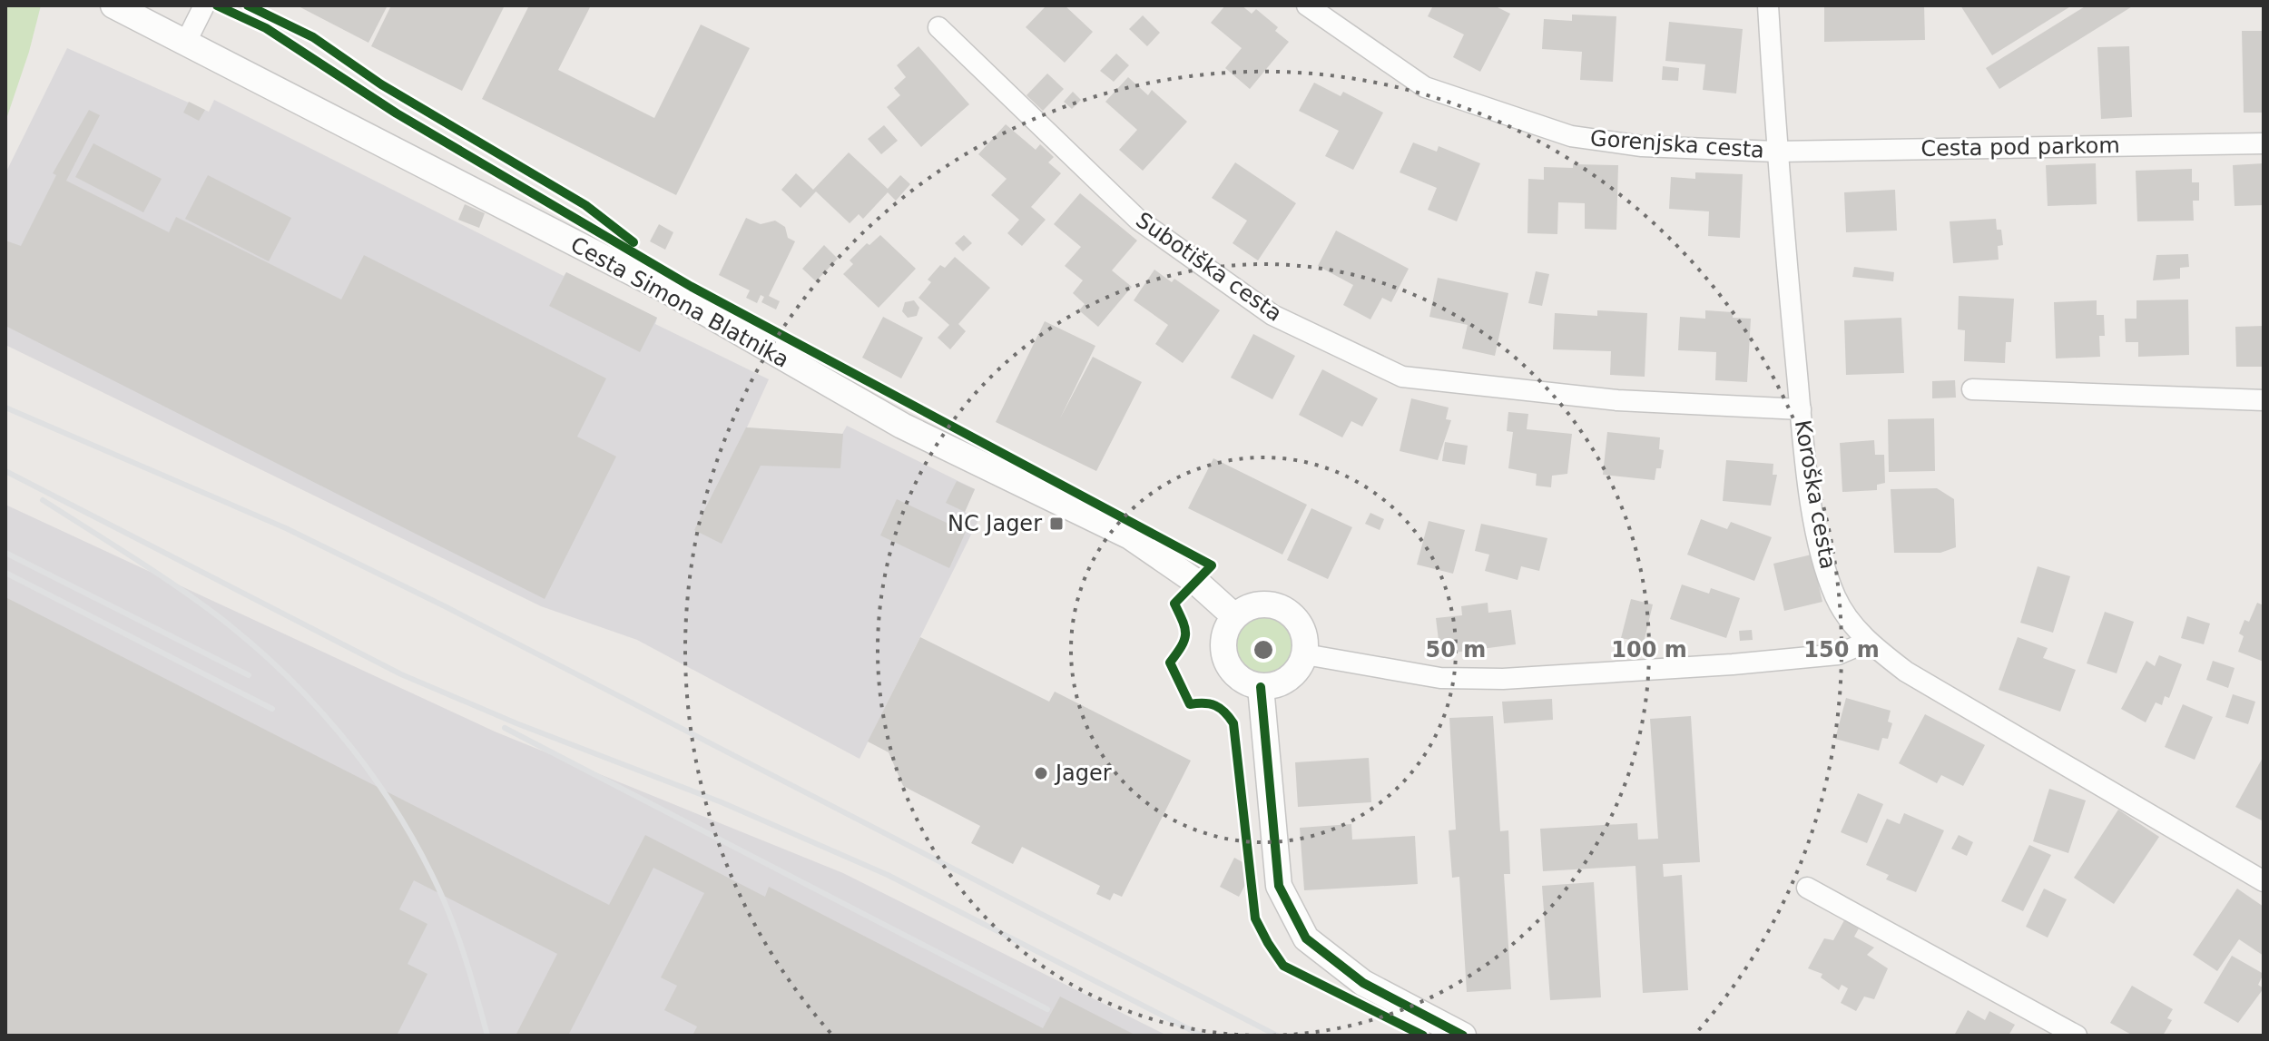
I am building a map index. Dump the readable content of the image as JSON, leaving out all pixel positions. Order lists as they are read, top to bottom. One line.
{"streets":{"street":["Gorenjska cesta","Cesta pod parkom","Subotiška cesta","Cesta Simona Blatnika","Koroška cesta"]},"crossings":[["Gorenjska cesta","Cesta pod parkom"],["Gorenjska cesta","Koroška cesta"],["Cesta pod parkom","Koroška cesta"],["Subotiška cesta","Koroška cesta"]],"places":{"transit":["NC Jager"],"other":["Jager"]},"rings":["50 m","100 m","150 m"]}
